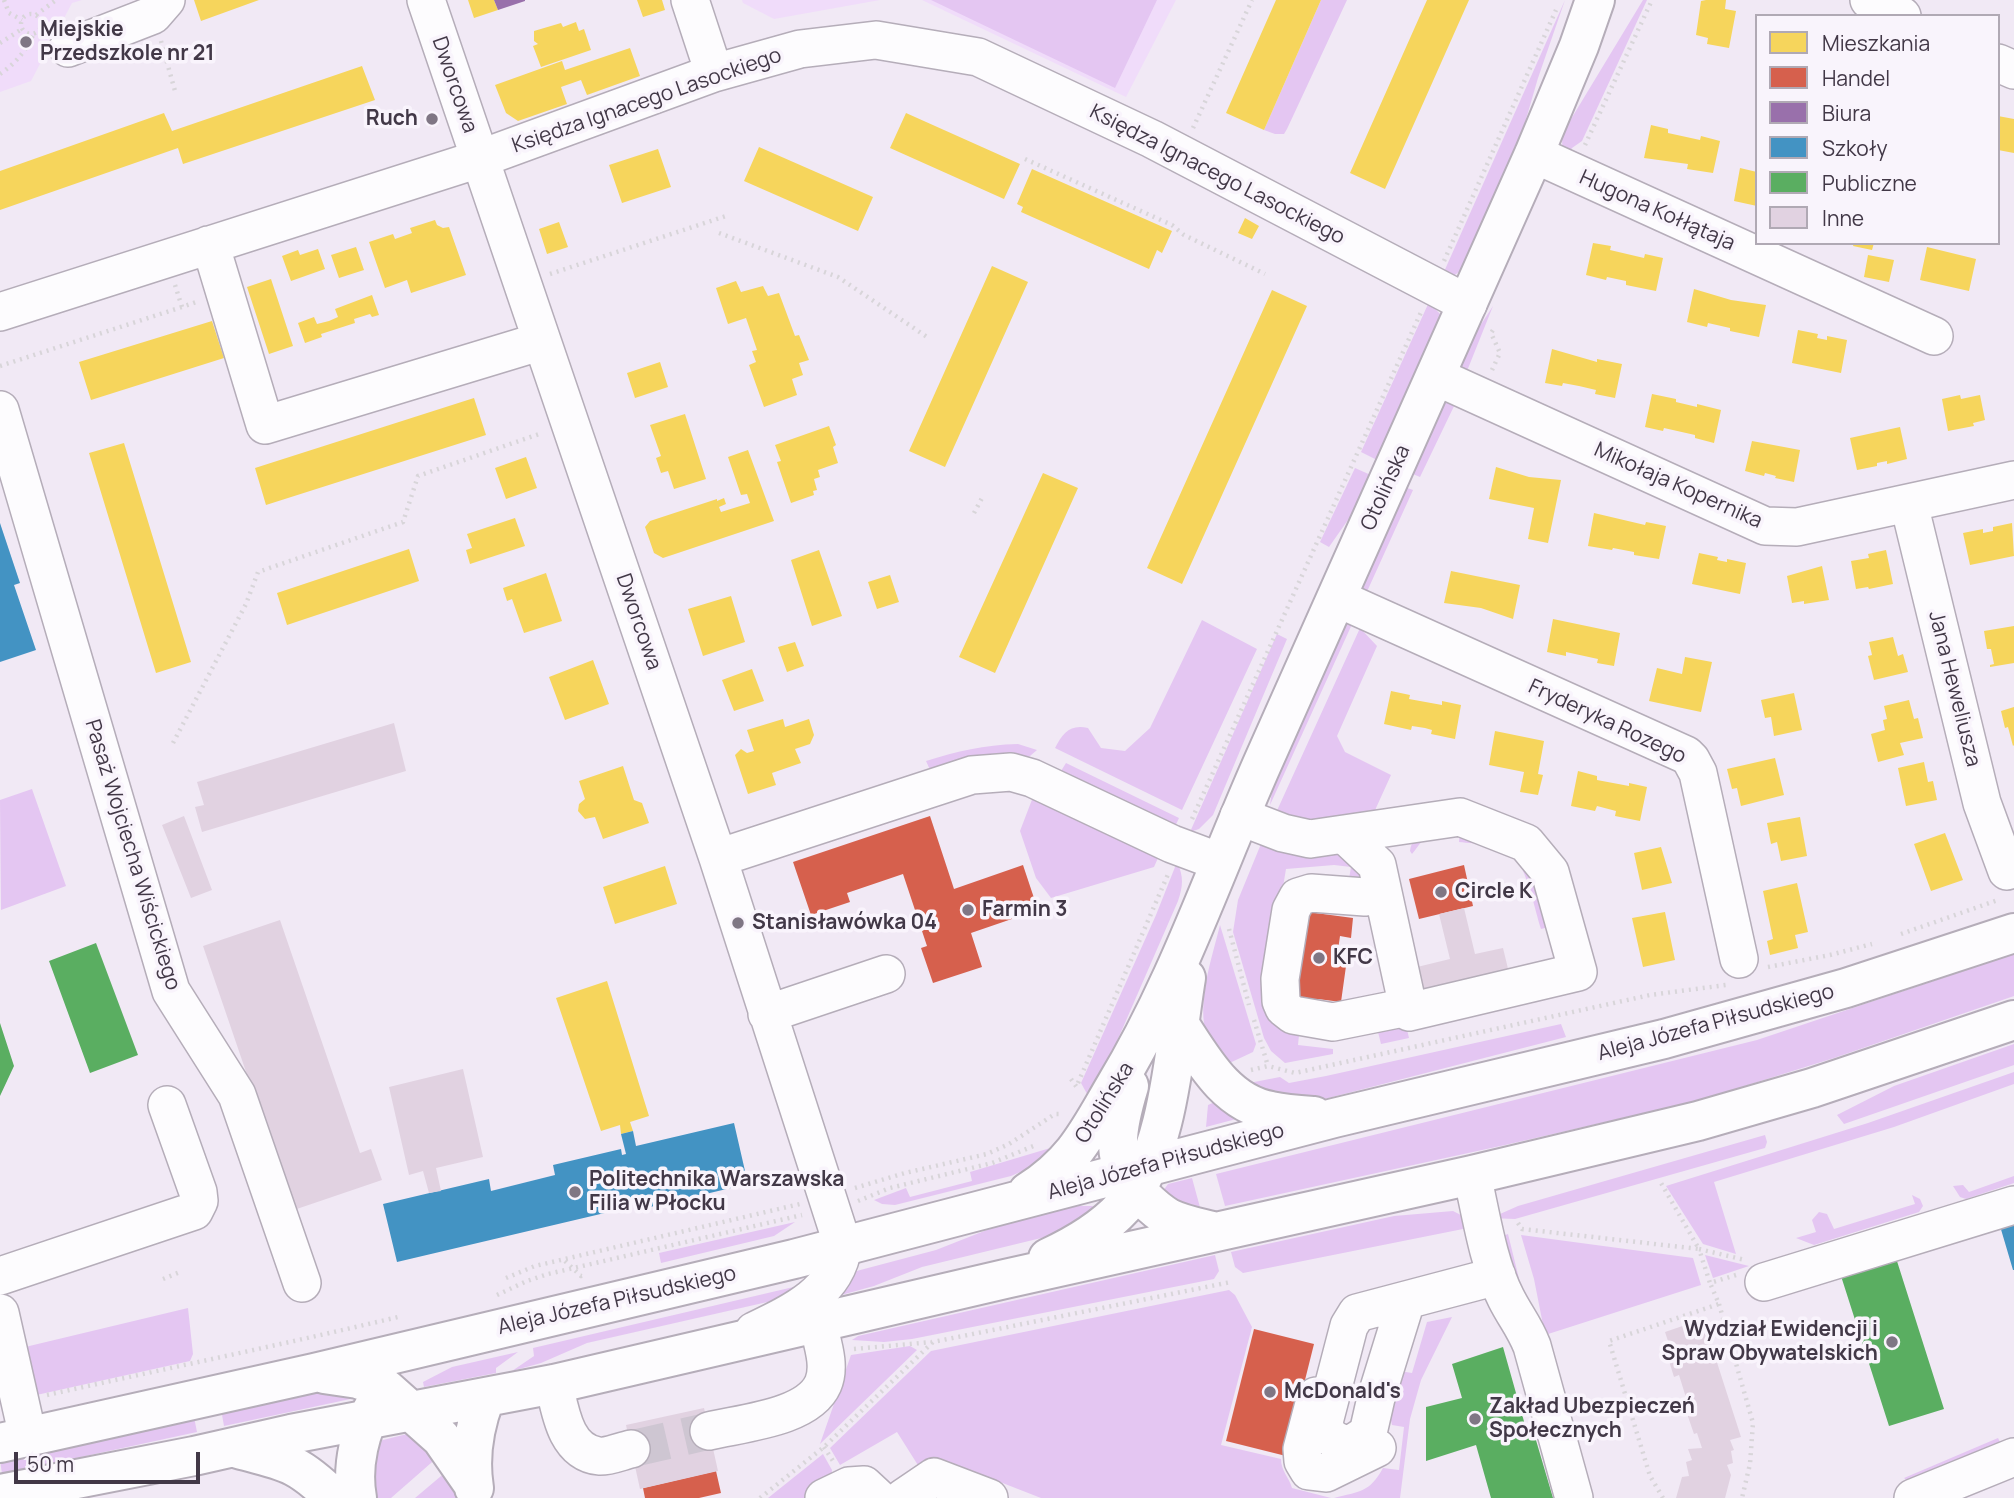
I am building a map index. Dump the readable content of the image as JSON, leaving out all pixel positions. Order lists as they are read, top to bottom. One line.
{"streets":{"main road":["Otolińska","Aleja Józefa Piłsudskiego"],"street":["Dworcowa","Księdza Ignacego Lasockiego","Hugona Kołłątaja","Mikołaja Kopernika","Jana Heweliusza","Fryderyka Rozego","Pasaż Wojciecha Wiścickiego"]},"crossings":[["Dworcowa","Księdza Ignacego Lasockiego"],["Dworcowa","Aleja Józefa Piłsudskiego"],["Księdza Ignacego Lasockiego","Otolińska"],["Hugona Kołłątaja","Otolińska"],["Mikołaja Kopernika","Otolińska"],["Mikołaja Kopernika","Jana Heweliusza"],["Otolińska","Fryderyka Rozego"],["Otolińska","Aleja Józefa Piłsudskiego"],["Jana Heweliusza","Aleja Józefa Piłsudskiego"]],"places":["Miejskie Przedszkole nr 21","Ruch","Circle K","Farmin 3","Stanisławówka 04","KFC","Politechnika Warszawska Filia w Płocku","Wydział Ewidencji i Spraw Obywatelskich","McDonald's","Zakład Ubezpieczeń Społecznych"],"legend":["Mieszkania","Handel","Biura","Szkoły","Publiczne","Inne"],"scale_bar":"50 m"}
